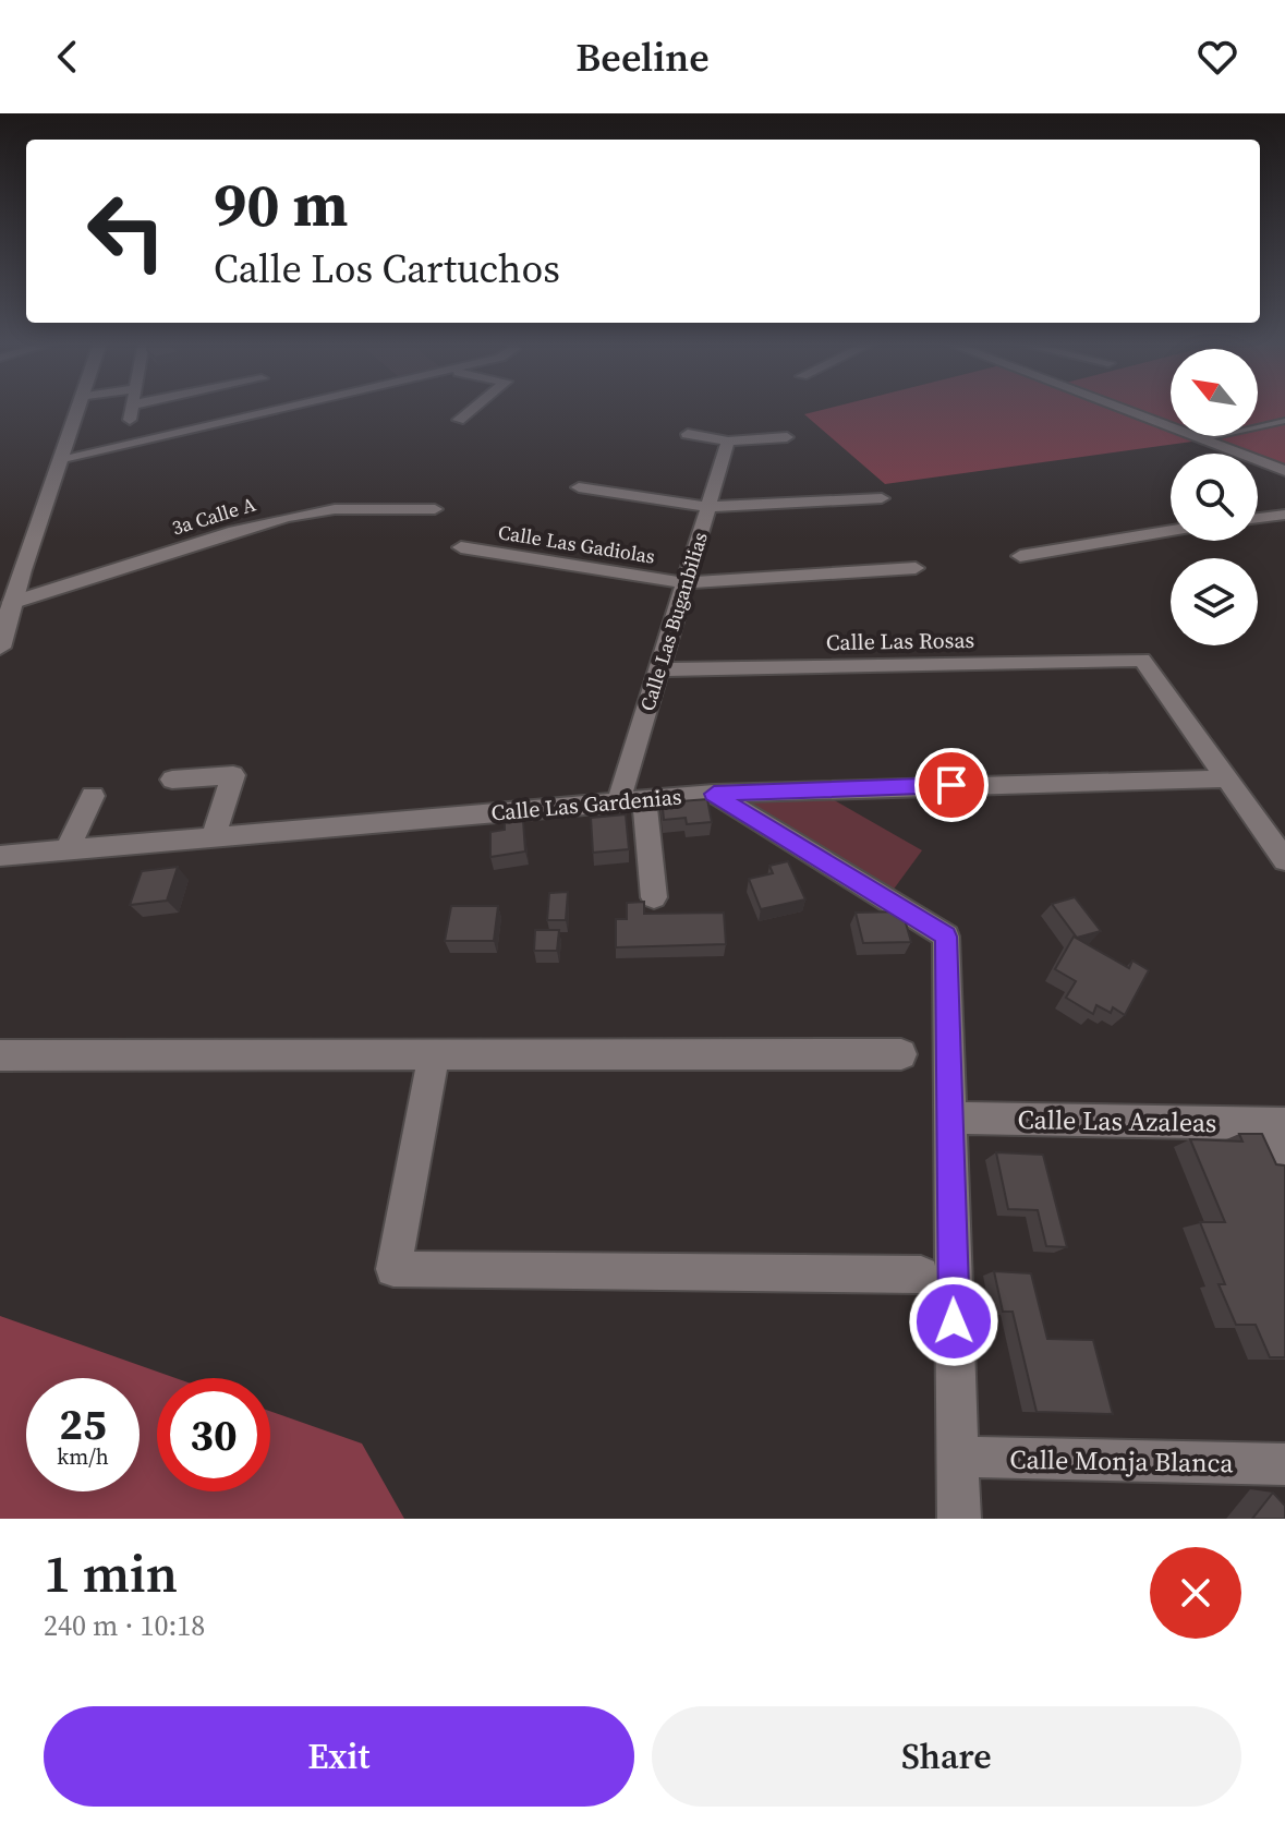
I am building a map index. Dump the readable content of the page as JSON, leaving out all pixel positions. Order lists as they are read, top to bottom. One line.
{"streets":{"street":["3a Calle A","Calle Las Gadiolas","Calle Las Buganbilias","Calle Las Rosas","Calle Las Gardenias","Calle Las Azaleas","Calle Monja Blanca"]},"crossings":[["Calle Las Gadiolas","Calle Las Buganbilias"],["Calle Las Buganbilias","Calle Las Rosas"],["Calle Las Buganbilias","Calle Las Gardenias"],["Calle Las Rosas","Calle Las Gardenias"]],"north":"top left","page":{"header":"Beeline","turn":["90 m","Calle Los Cartuchos"],"speed":"25 km/h","limit":"30","heading":["1 min","240 m · 10:18"],"buttons":["Exit","Share"]}}
